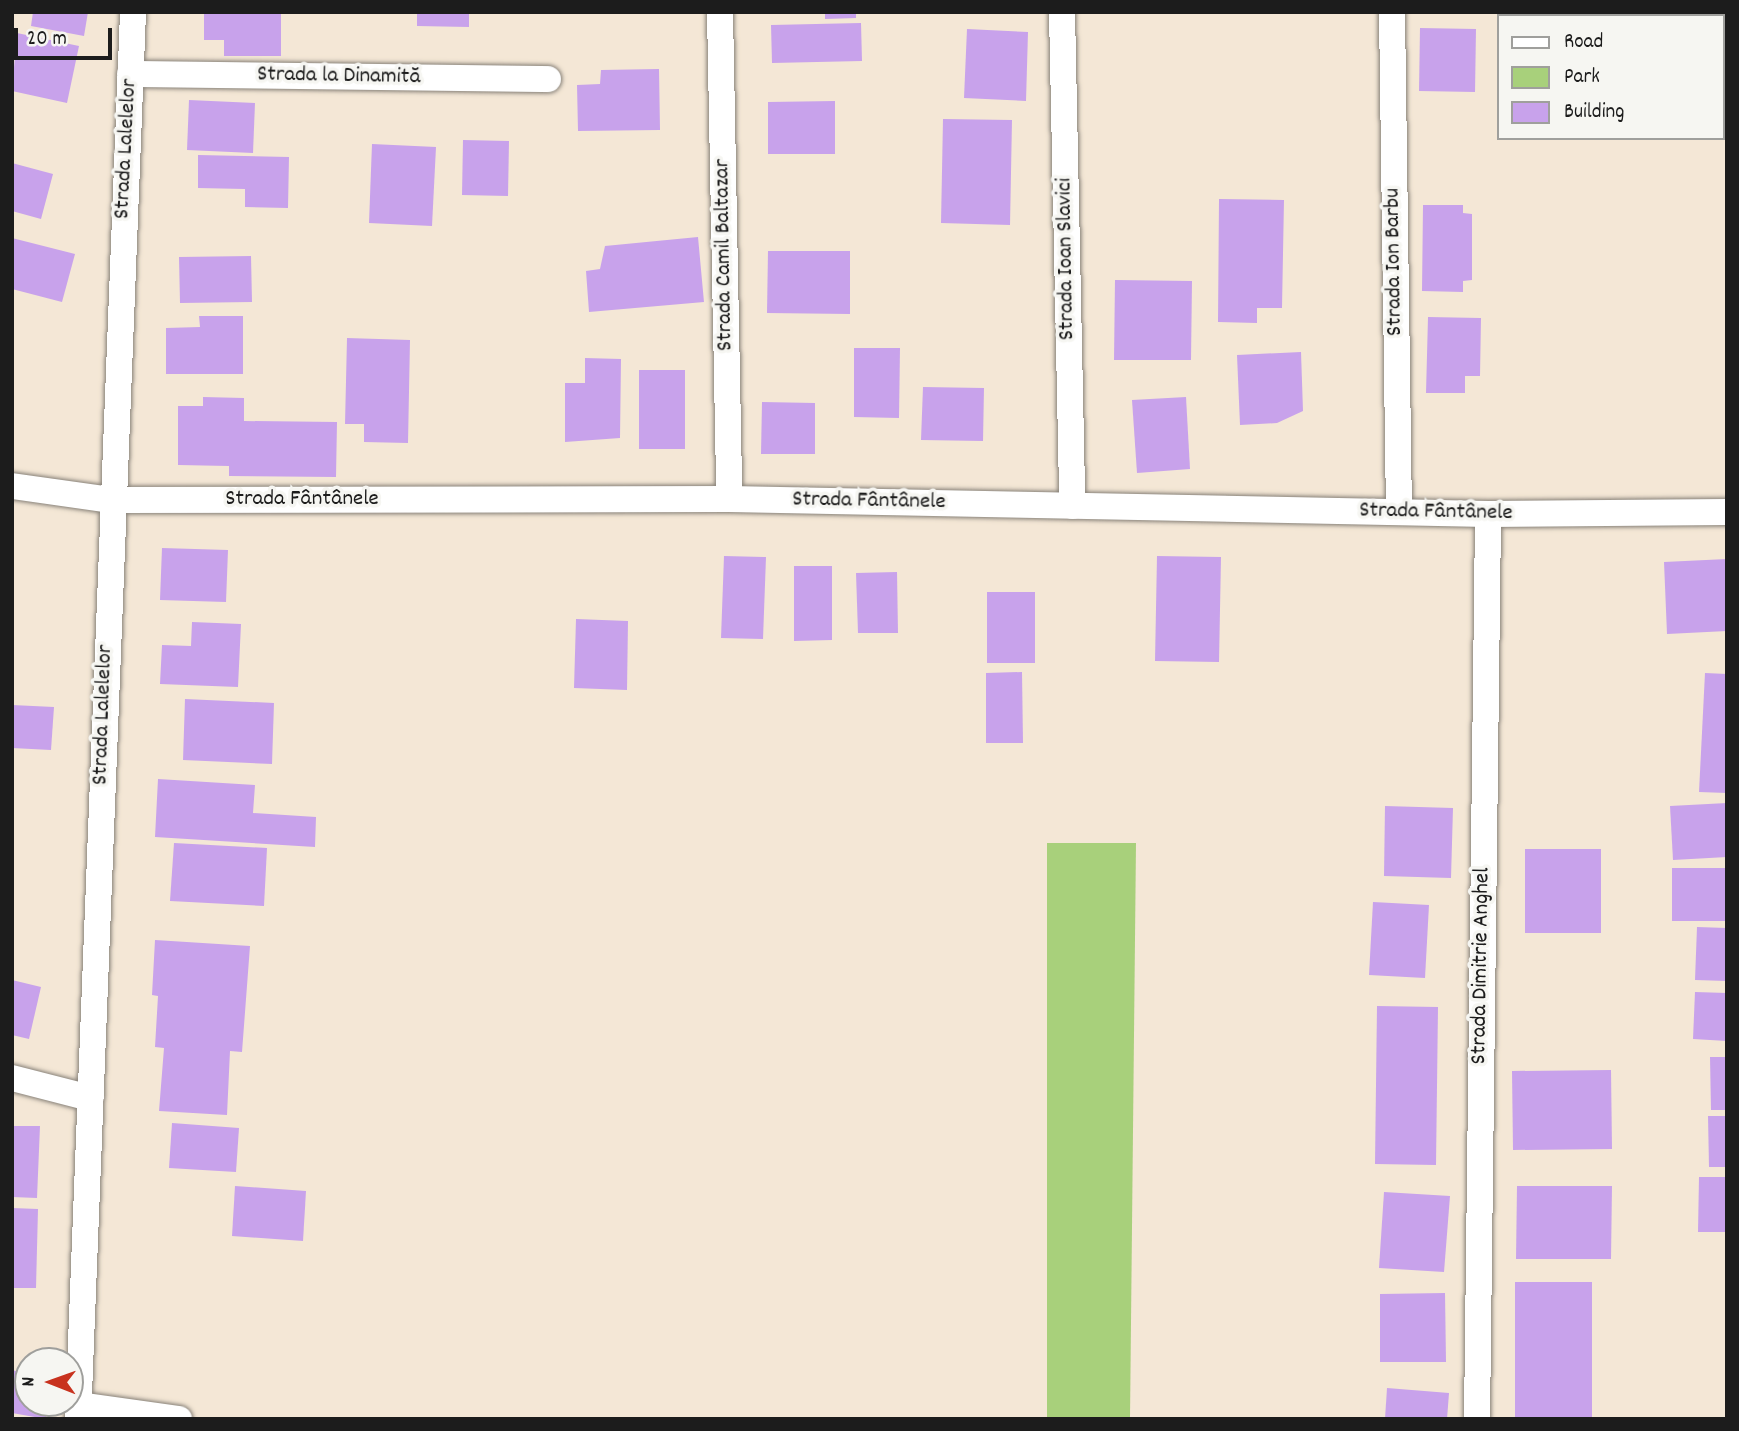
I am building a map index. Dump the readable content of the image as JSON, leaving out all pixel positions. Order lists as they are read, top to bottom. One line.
{"streets":{"street":["Strada la Dinamită","Strada Lalelelor","Strada Camil Baltazar","Strada Ioan Slavici","Strada Ion Barbu","Strada Fântânele","Strada Dimitrie Anghel"]},"crossings":[["Strada la Dinamită","Strada Lalelelor"],["Strada Lalelelor","Strada Fântânele"],["Strada Camil Baltazar","Strada Fântânele"],["Strada Ioan Slavici","Strada Fântânele"],["Strada Ion Barbu","Strada Fântânele"],["Strada Fântânele","Strada Dimitrie Anghel"]],"legend":["Road","Park","Building"],"scale_bar":"20 m","north":"left"}
